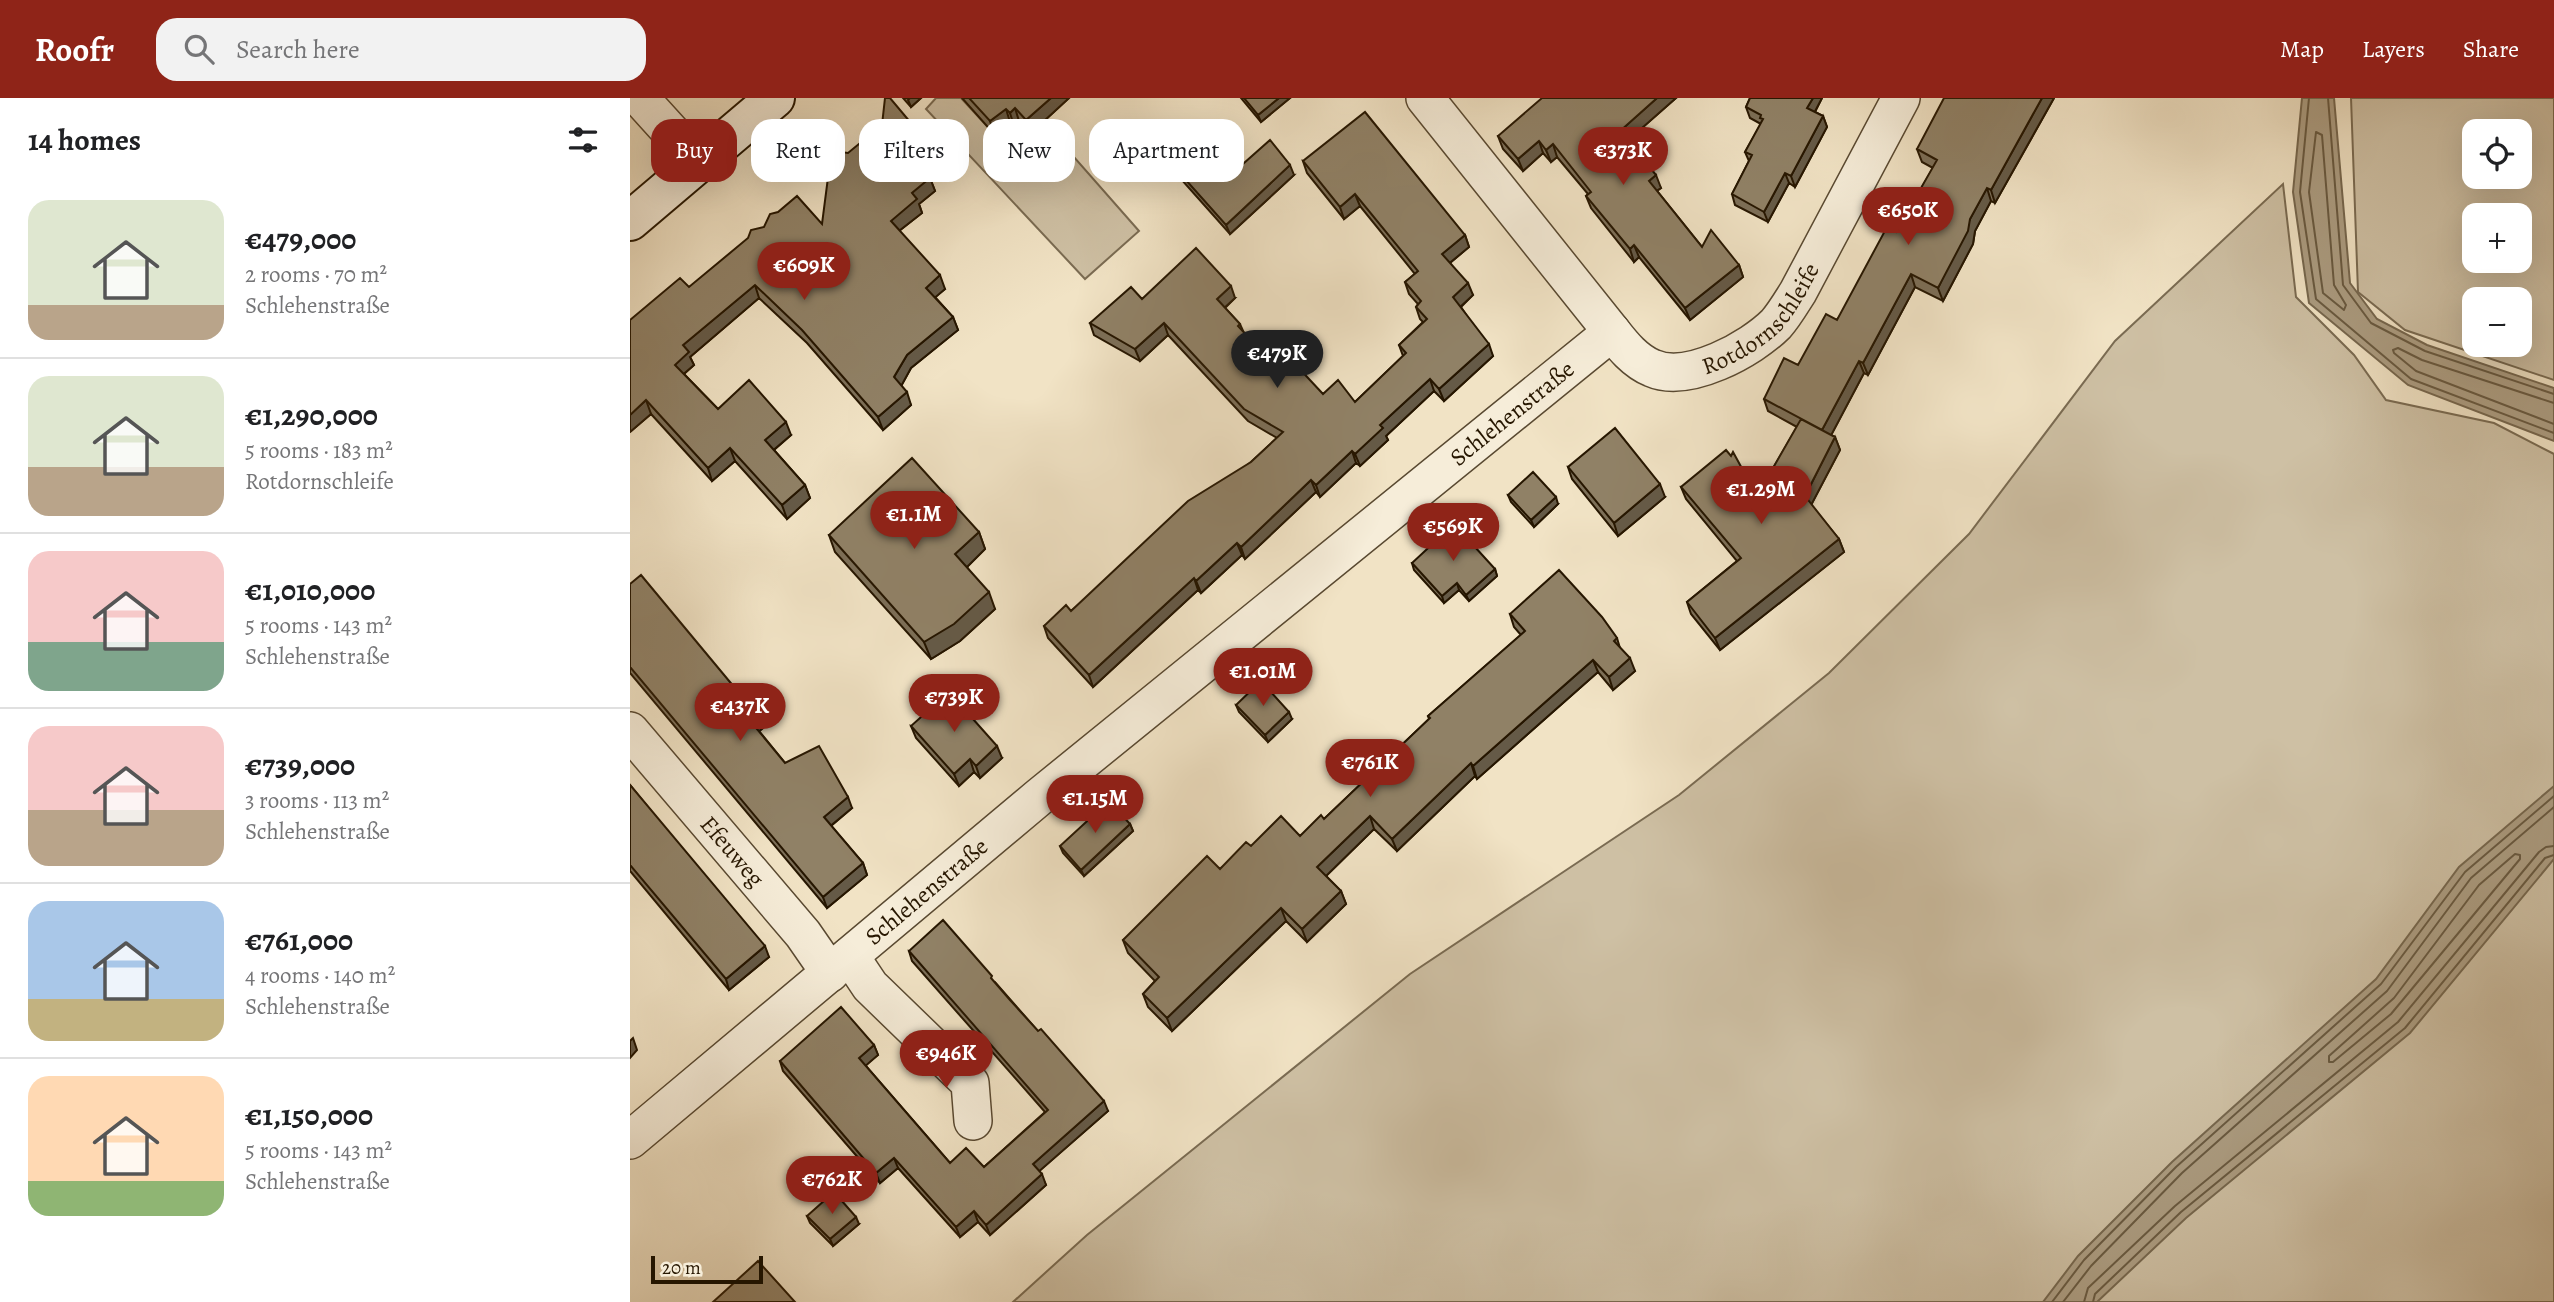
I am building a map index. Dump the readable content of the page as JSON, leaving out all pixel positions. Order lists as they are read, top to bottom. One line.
{"streets":{"street":["Rotdornschleife","Schlehenstraße","Efeuweg"]},"crossings":[["Rotdornschleife","Schlehenstraße"],["Schlehenstraße","Efeuweg"]],"scale_bar":"20 m","page":{"header":"Roofr","search":"Search here","nav":["Map","Layers","Share"],"heading":"14 homes","map_buttons":["+","−"],"chip":["Buy","Rent","Filters","New","Apartment"],"price":["€373K","€650K","€609K","€479K","€1.29M","€1.1M","€569K","€1.01M","€739K","€437K","€761K","€1.15M","€946K","€762K"],"list":[{"name":"€479,000","note":"2 rooms · 70 m² · Schlehenstraße"},{"name":"€1,290,000","note":"5 rooms · 183 m² · Rotdornschleife"},{"name":"€1,010,000","note":"5 rooms · 143 m² · Schlehenstraße"},{"name":"€739,000","note":"3 rooms · 113 m² · Schlehenstraße"},{"name":"€761,000","note":"4 rooms · 140 m² · Schlehenstraße"},{"name":"€1,150,000","note":"5 rooms · 143 m² · Schlehenstraße"}],"scale":"20 m"}}
